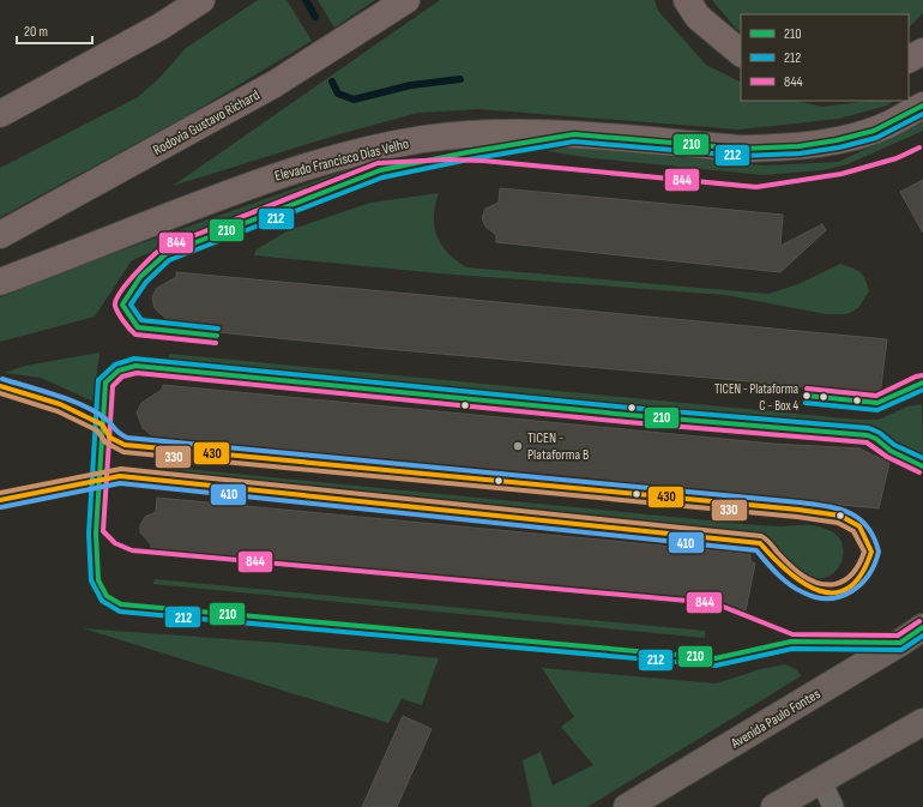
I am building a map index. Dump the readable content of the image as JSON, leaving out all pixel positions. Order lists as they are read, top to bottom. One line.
{"streets":{"highway":["Rodovia Gustavo Richard","Elevado Francisco Dias Velho"],"main road":["Avenida Paulo Fontes"]},"places":["TICEN - Plataforma C - Box 4","TICEN - Plataforma B"],"lines":["transit line 210","transit line 212","transit line 844","transit line 410","transit line 430","transit line 330"],"legend":["210","212","844"],"scale_bar":"20 m"}
